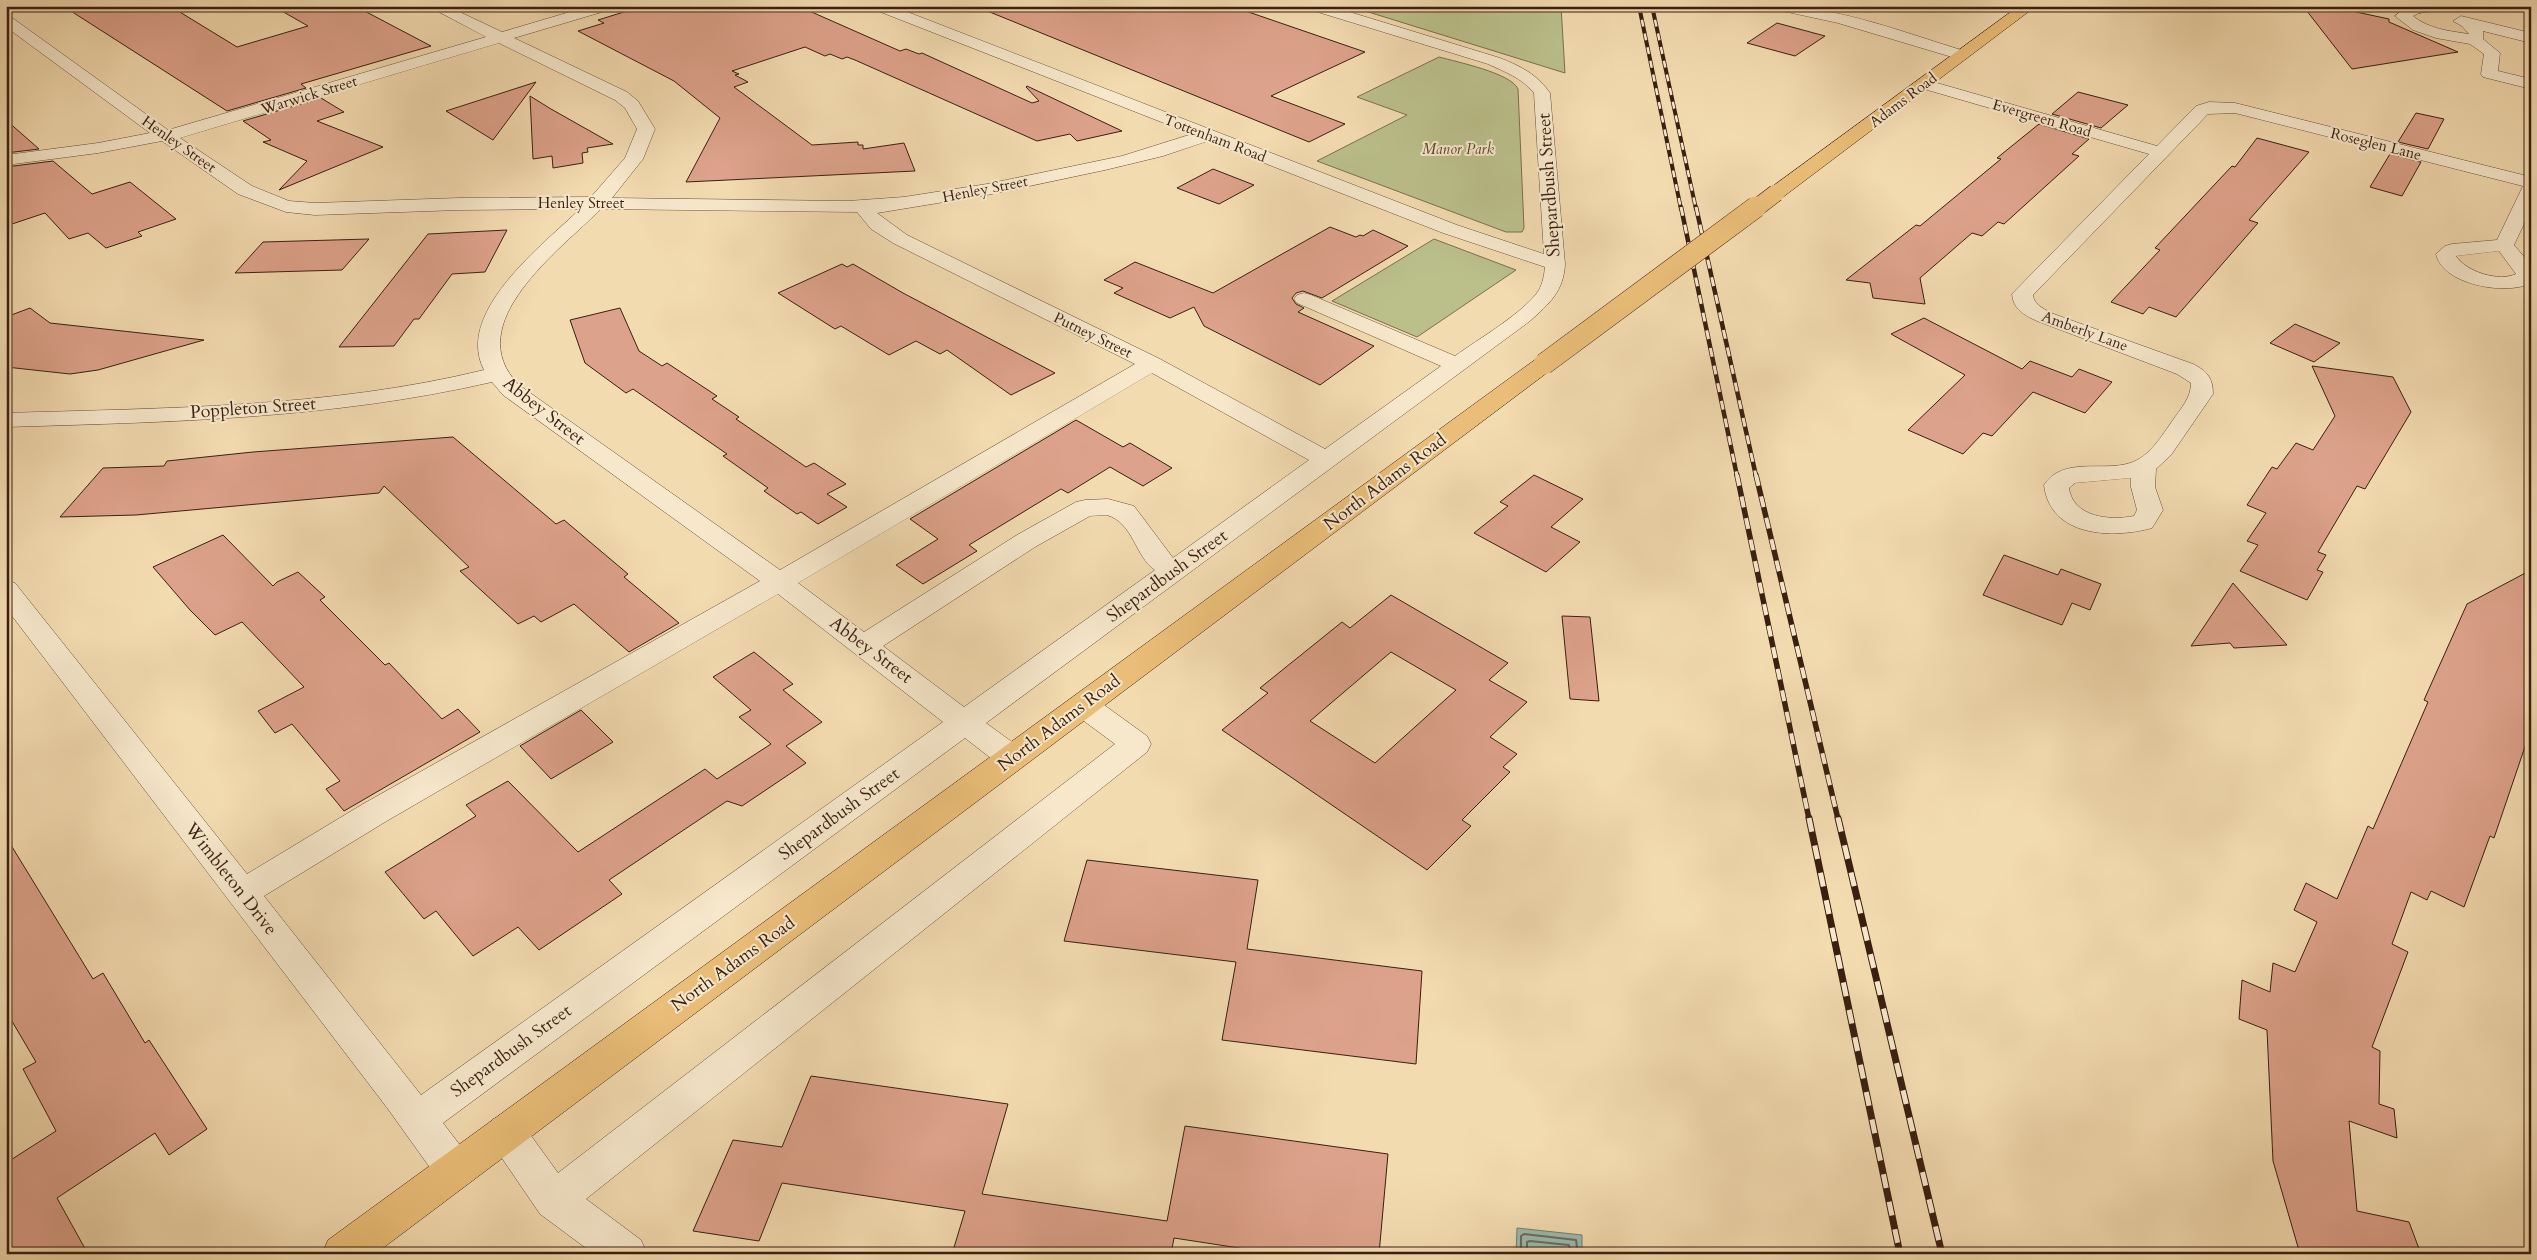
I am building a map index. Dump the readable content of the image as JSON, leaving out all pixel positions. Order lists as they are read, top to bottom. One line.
{"streets":{"main road":["Adams Road","North Adams Road"],"street":["Warwick Street","Evergreen Road","Tottenham Road","Henley Street","Roseglen Lane","Shepardbush Street","Amberly Lane","Putney Street","Poppleton Street","Abbey Street","Wimbleton Drive"]},"crossings":[["Warwick Street","Henley Street"],["Warwick Street","Abbey Street"],["Adams Road","Evergreen Road"],["Adams Road","North Adams Road"],["Evergreen Road","Amberly Lane"],["Tottenham Road","Henley Street"],["Tottenham Road","Shepardbush Street"],["Henley Street","Putney Street"],["Henley Street","Abbey Street"],["Roseglen Lane","Amberly Lane"],["Shepardbush Street","Putney Street"],["Shepardbush Street","Abbey Street"],["Shepardbush Street","Wimbleton Drive"],["Poppleton Street","Abbey Street"],["Abbey Street","North Adams Road"],["North Adams Road","Wimbleton Drive"]],"parks":["Manor Park"]}
